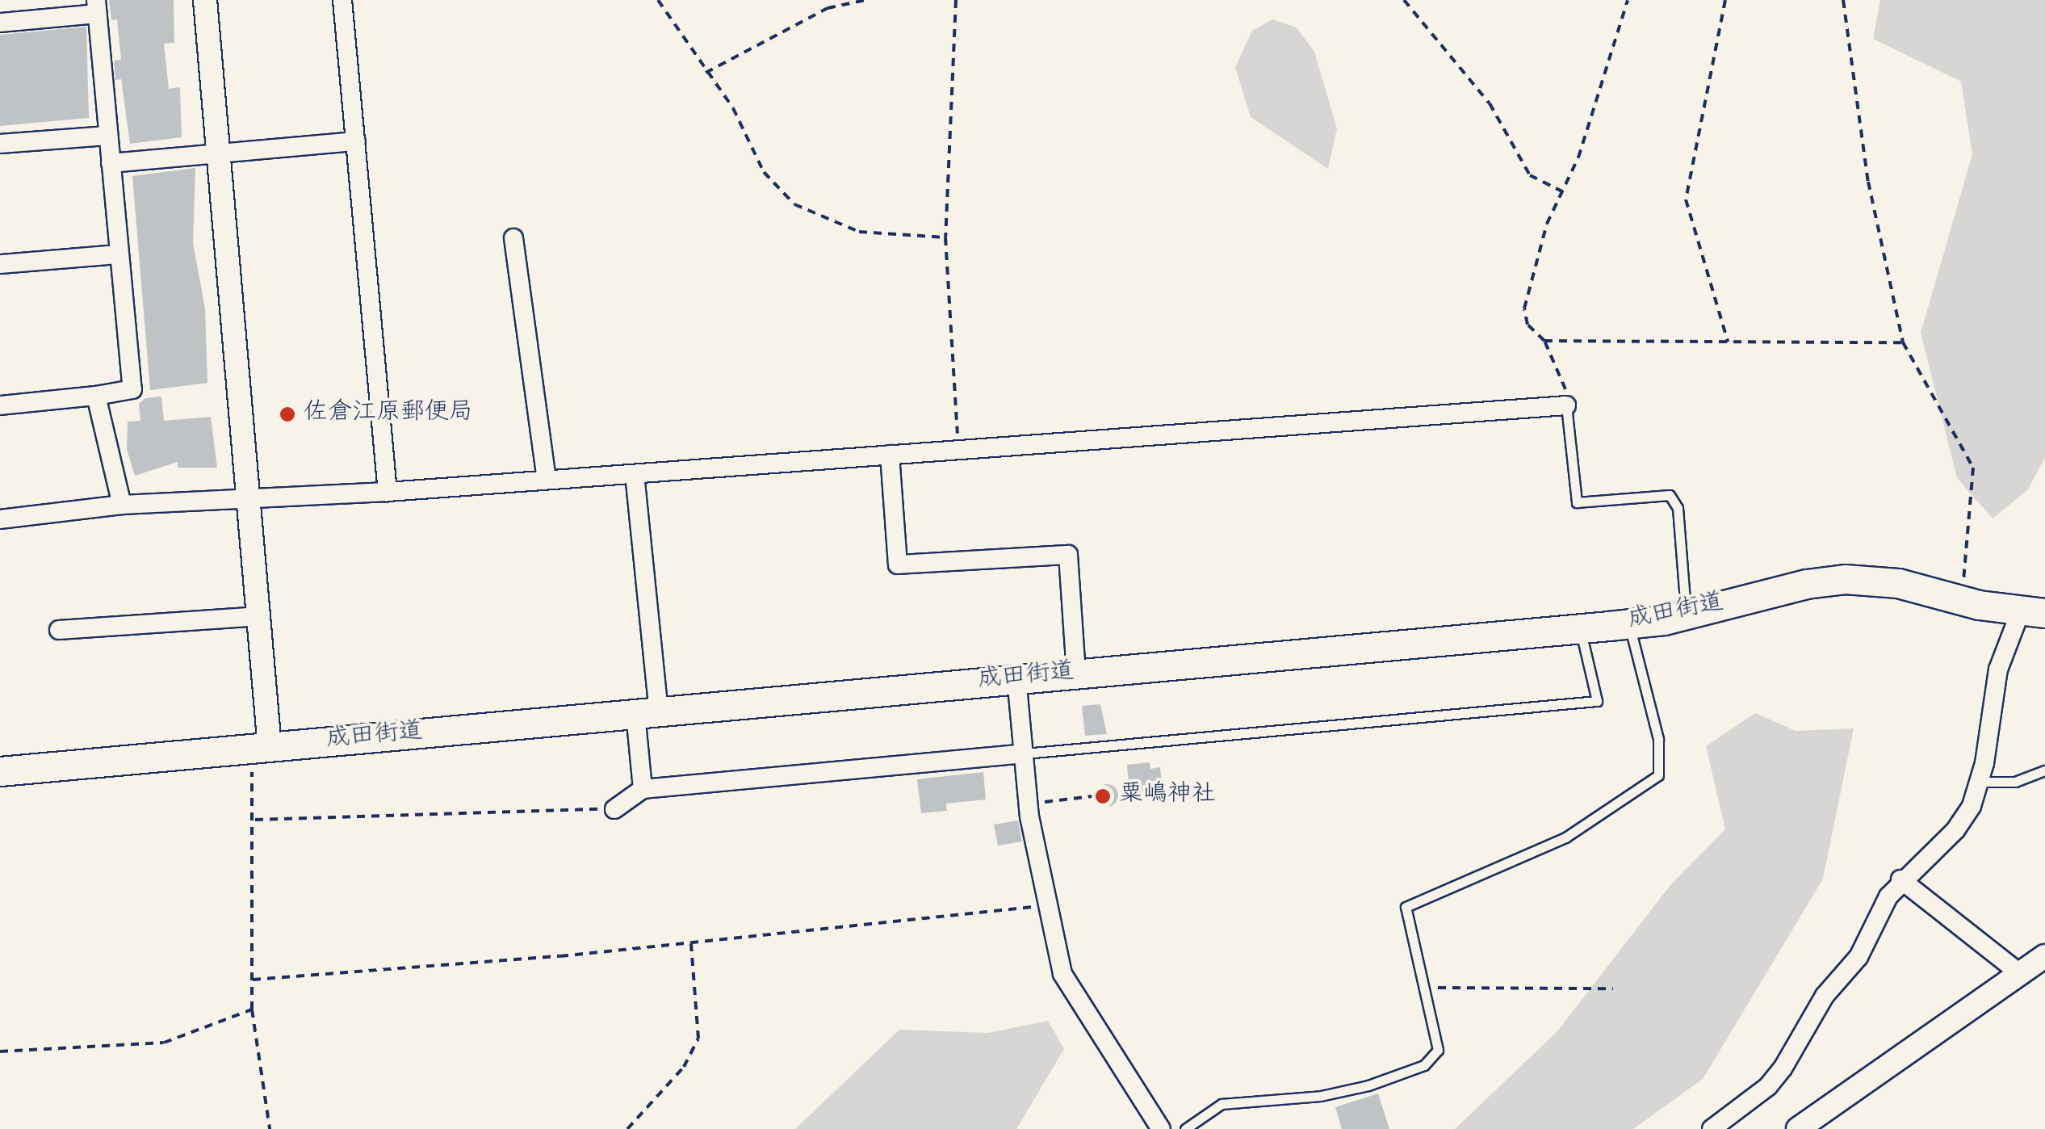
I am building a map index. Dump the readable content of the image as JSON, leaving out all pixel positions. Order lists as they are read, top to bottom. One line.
{"streets":{"highway":["成田街道"]},"places":["佐倉江原郵便局","粟嶋神社"]}
